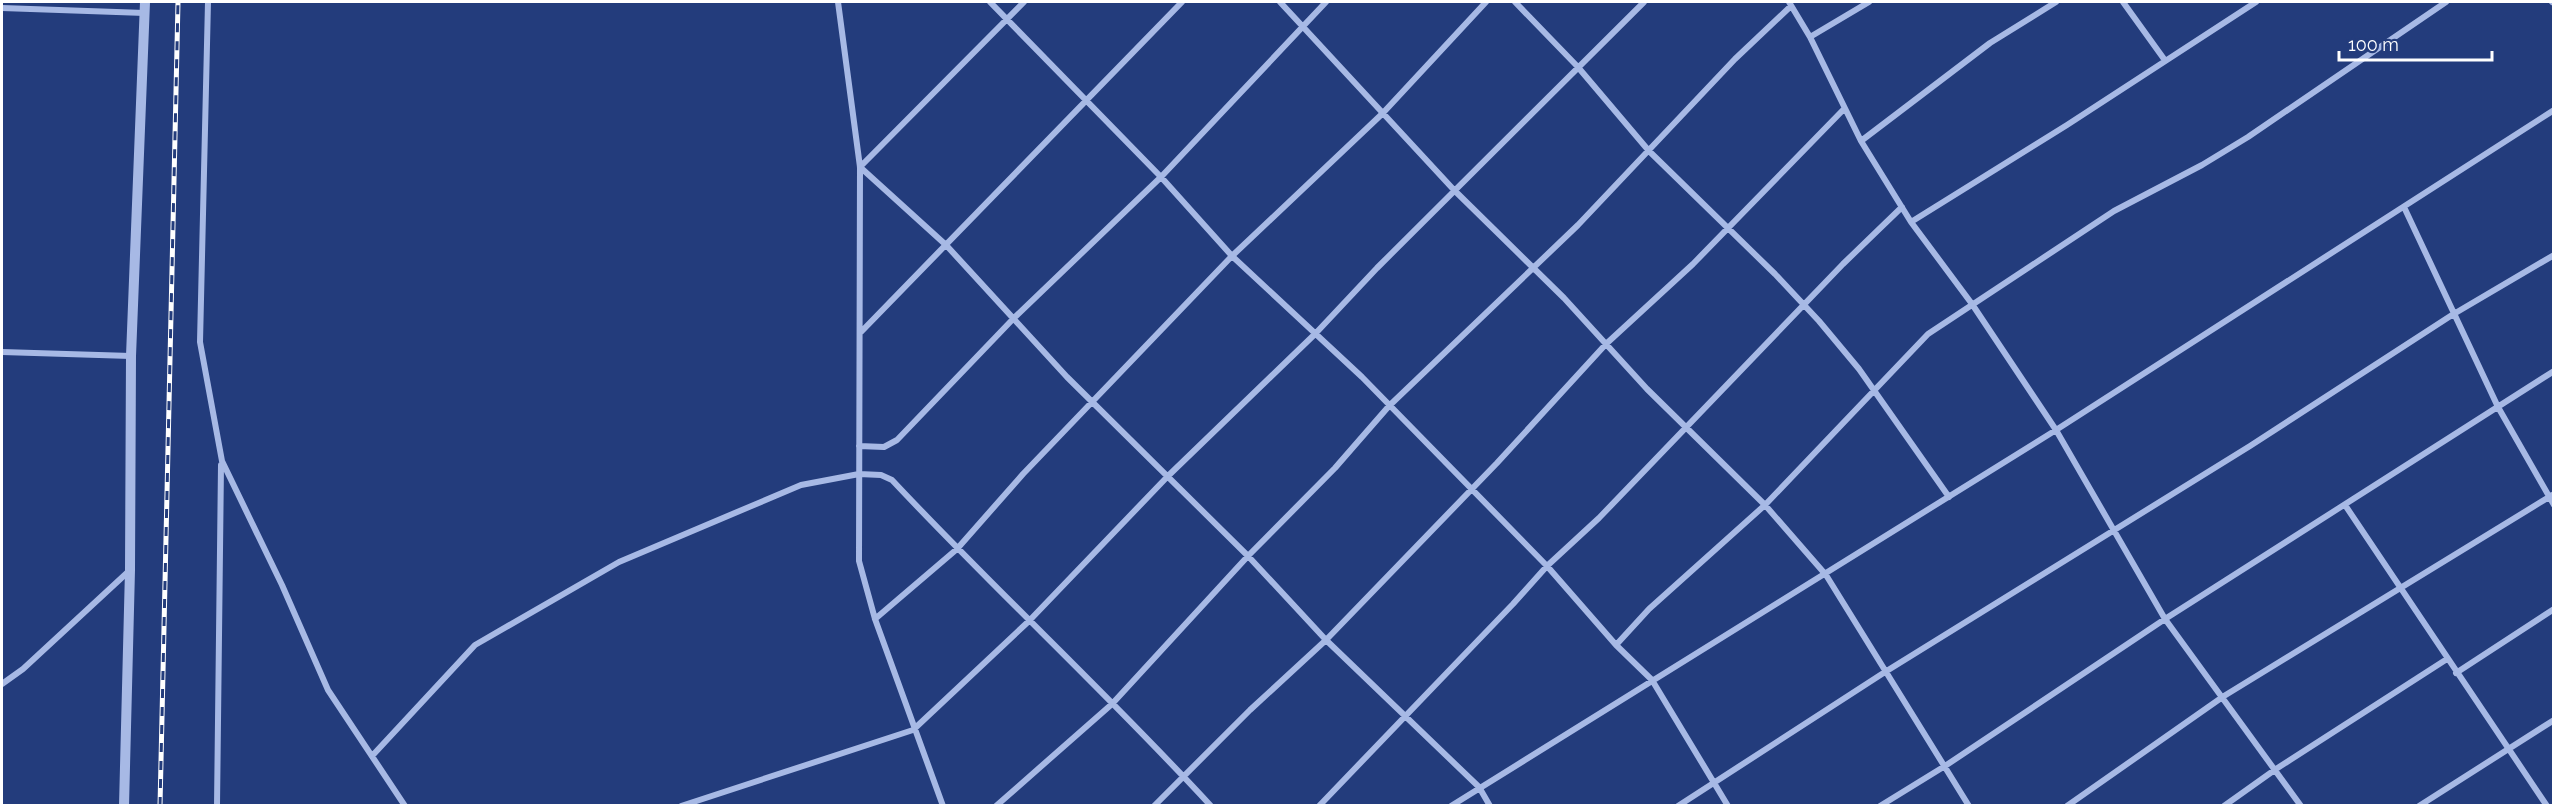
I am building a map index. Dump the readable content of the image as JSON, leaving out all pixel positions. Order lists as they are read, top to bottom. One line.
{"scale_bar":"100 m"}
